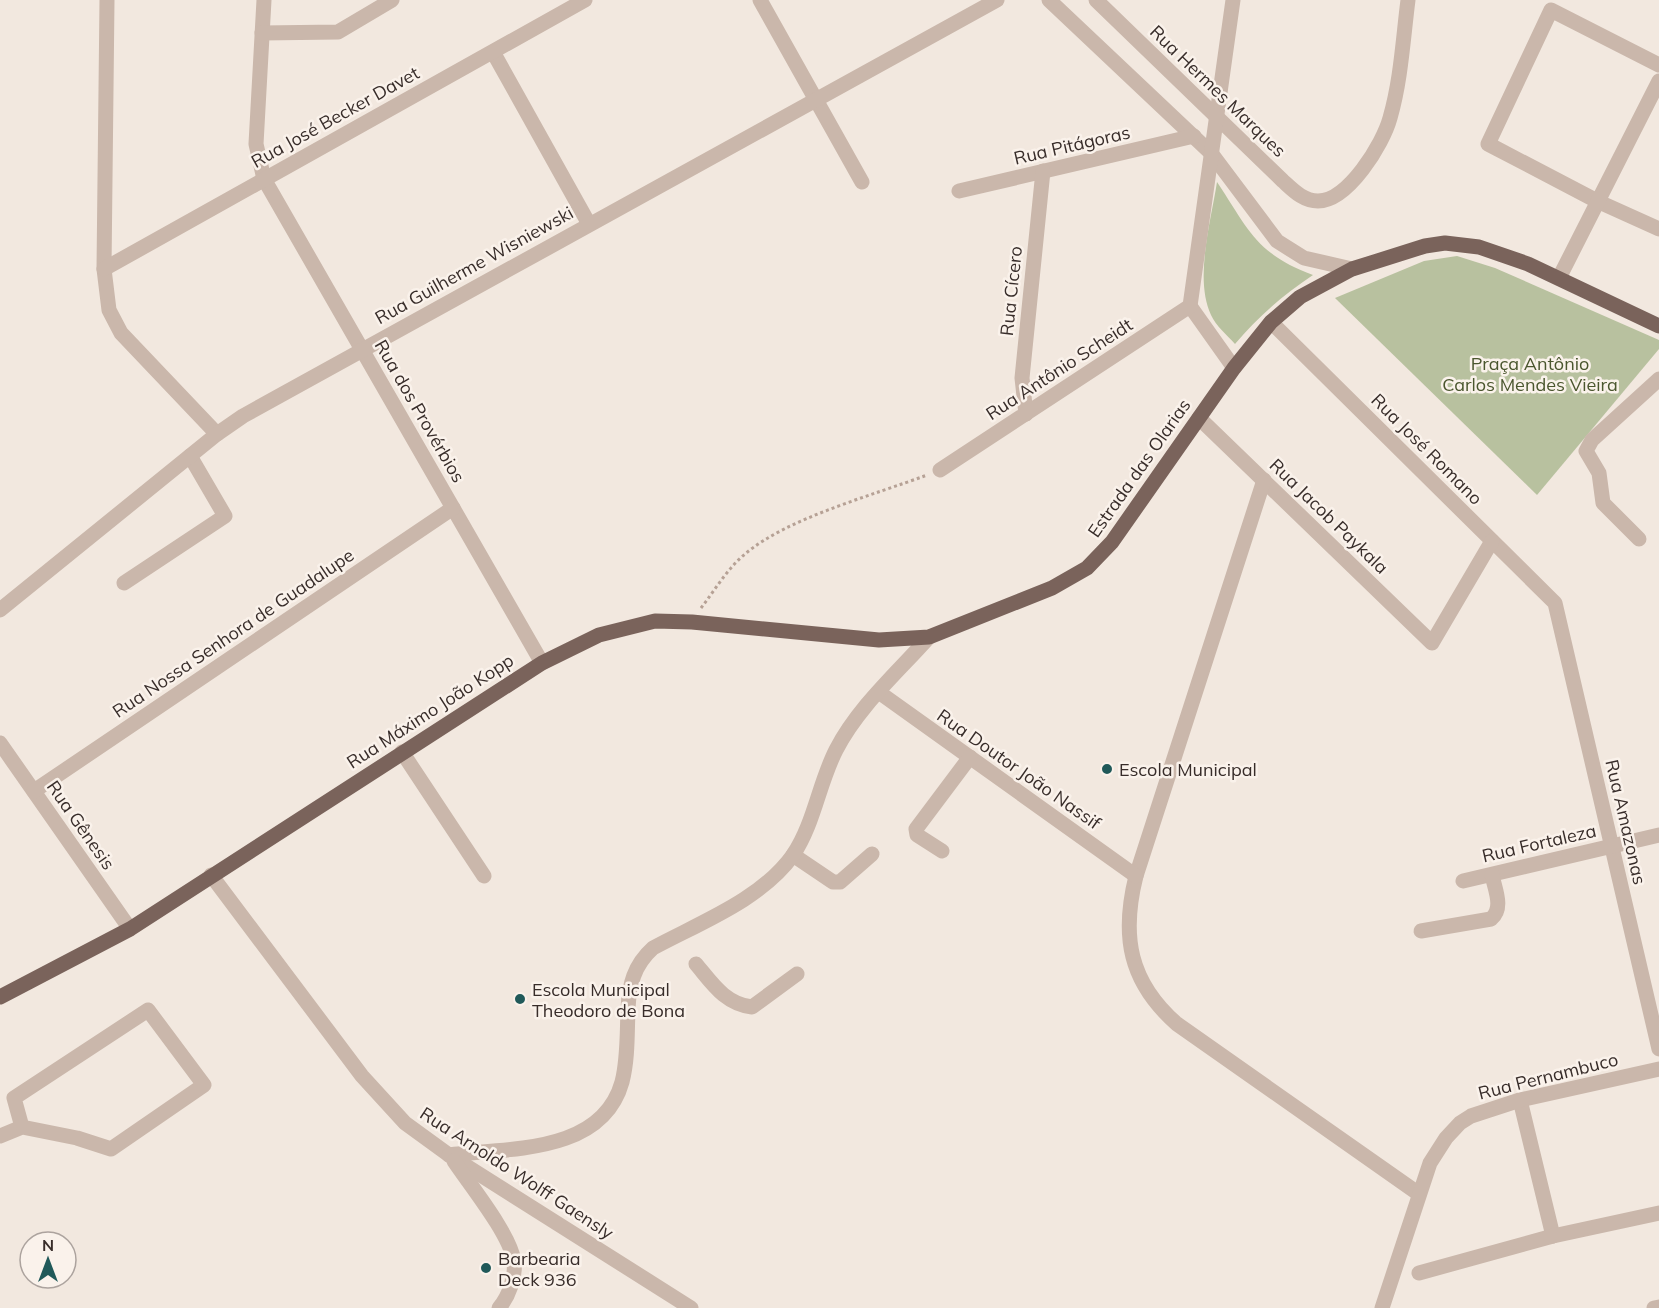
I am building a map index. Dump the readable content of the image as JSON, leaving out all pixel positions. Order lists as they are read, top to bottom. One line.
{"streets":{"main road":["Estrada das Olarias","Rua Máximo João Kopp"],"street":["Rua Hermes Marques","Rua José Becker Davet","Rua Pitágoras","Rua Guilherme Wisniewski","Rua Cícero","Rua Antônio Scheidt","Rua dos Provérbios","Rua José Romano","Rua Jacob Paykala","Rua Nossa Senhora de Guadalupe","Rua Doutor João Nassif","Rua Amazonas","Rua Gênesis","Rua Fortaleza","Rua Pernambuco","Rua Arnoldo Wolff Gaensly"]},"crossings":[["Rua José Becker Davet","Rua dos Provérbios"],["Rua Pitágoras","Rua Cícero"],["Rua Guilherme Wisniewski","Rua dos Provérbios"],["Rua Cícero","Rua Antônio Scheidt"],["Rua dos Provérbios","Rua Nossa Senhora de Guadalupe"],["Rua dos Provérbios","Rua Máximo João Kopp"],["Rua José Romano","Estrada das Olarias"],["Rua José Romano","Rua Jacob Paykala"],["Rua José Romano","Rua Amazonas"],["Estrada das Olarias","Rua Jacob Paykala"],["Estrada das Olarias","Rua Máximo João Kopp"],["Estrada das Olarias","Rua Doutor João Nassif"],["Estrada das Olarias","Rua Arnoldo Wolff Gaensly"],["Rua Nossa Senhora de Guadalupe","Rua Gênesis"],["Rua Máximo João Kopp","Rua Gênesis"],["Rua Máximo João Kopp","Rua Arnoldo Wolff Gaensly"],["Rua Amazonas","Rua Fortaleza"]],"parks":["Praça Antônio Carlos Mendes Vieira"],"places":["Escola Municipal","Escola Municipal Theodoro de Bona","Barbearia Deck 936"],"north":"top"}
